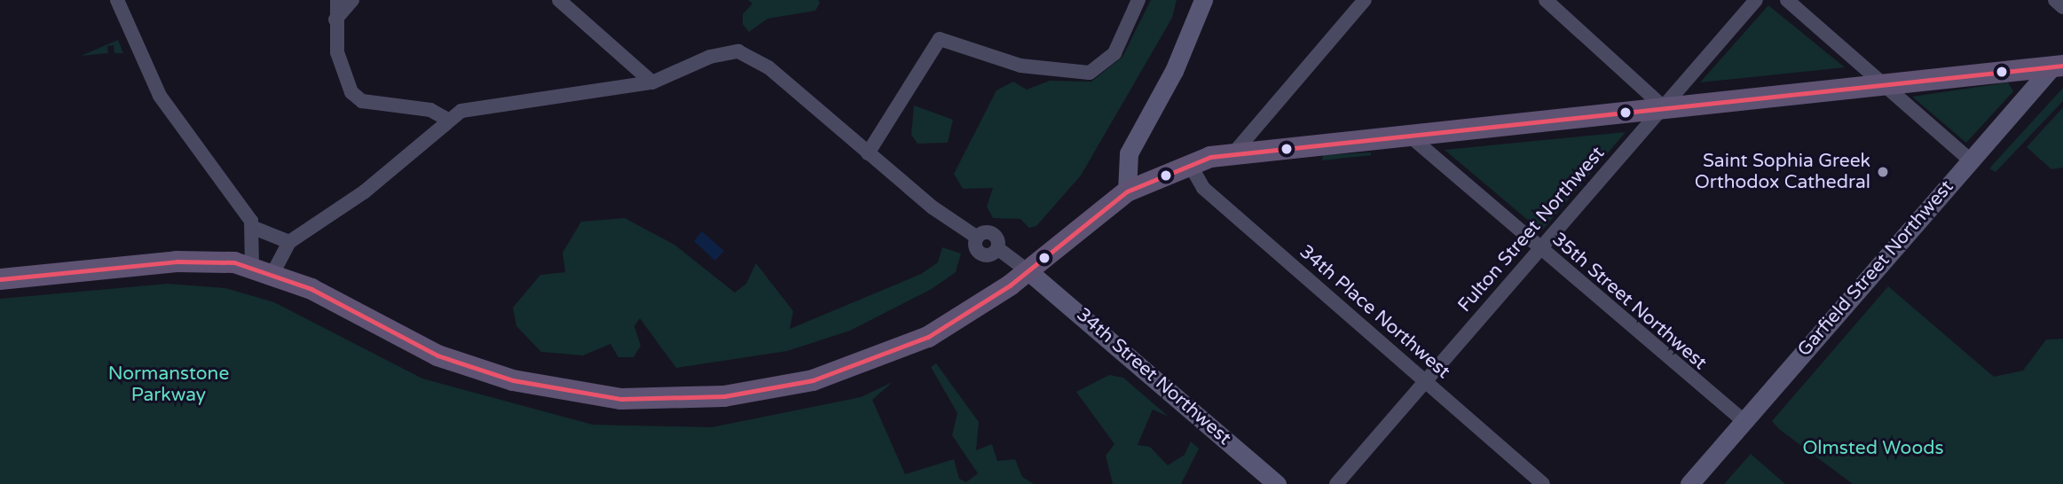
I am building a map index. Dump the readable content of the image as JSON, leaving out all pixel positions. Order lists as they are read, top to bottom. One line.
{"streets":{"main road":["Garfield Street Northwest","34th Street Northwest"],"street":["Fulton Street Northwest","35th Street Northwest","34th Place Northwest"]},"crossings":[["Fulton Street Northwest","35th Street Northwest"],["Fulton Street Northwest","34th Place Northwest"],["Garfield Street Northwest","35th Street Northwest"]],"parks":["Normanstone Parkway","Olmsted Woods"],"places":["Saint Sophia Greek Orthodox Cathedral"]}
